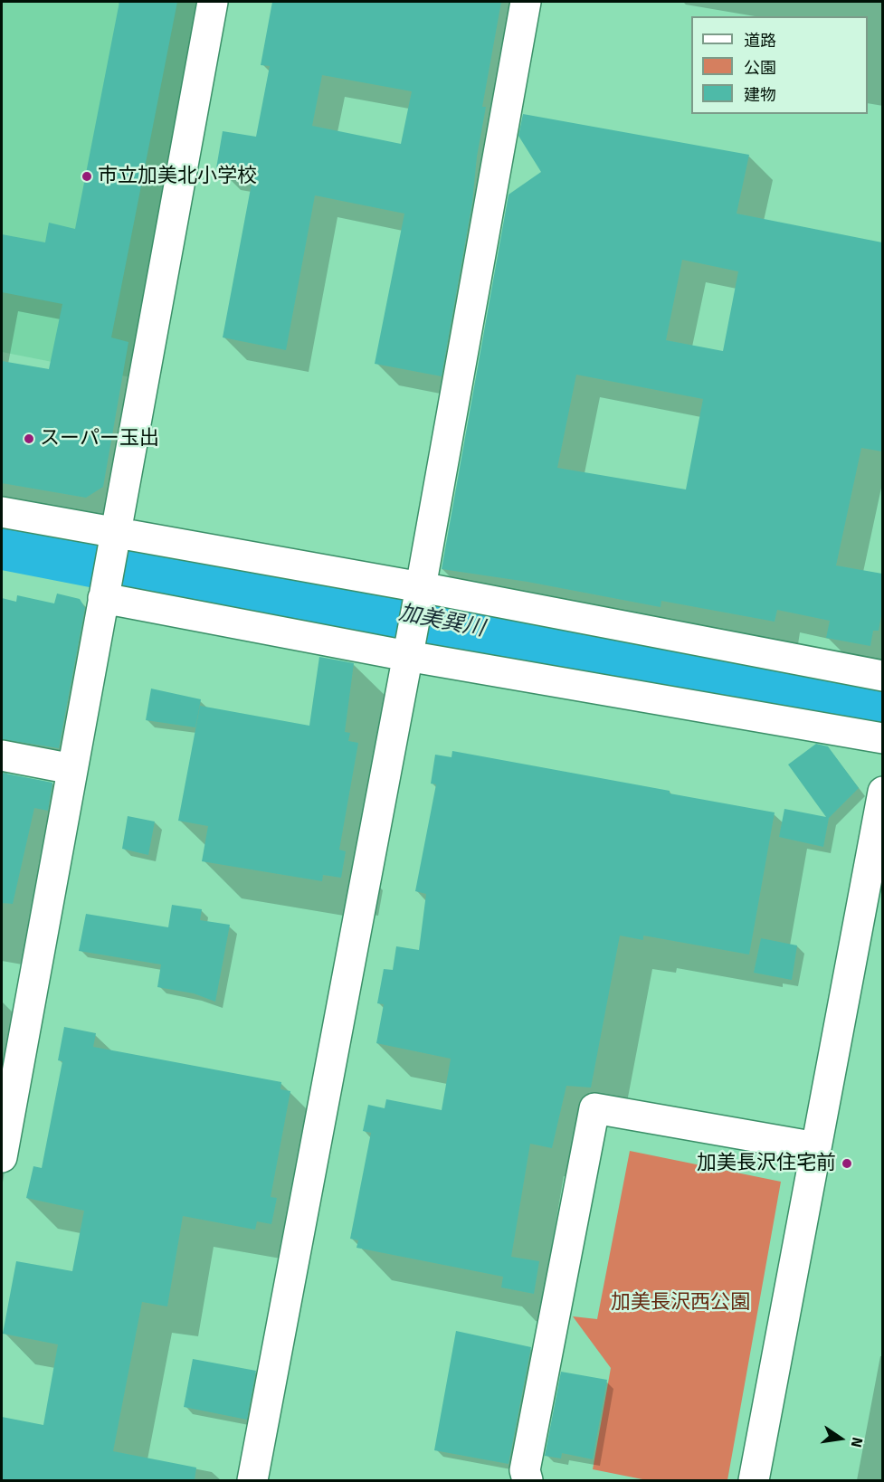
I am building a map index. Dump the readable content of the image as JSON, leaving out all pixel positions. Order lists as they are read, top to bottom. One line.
{"water":["加美巽川"],"parks":["加美長沢西公園"],"places":["市立加美北小学校","スーパー玉出","加美長沢住宅前"],"legend":["道路","公園","建物"],"north":"right"}
